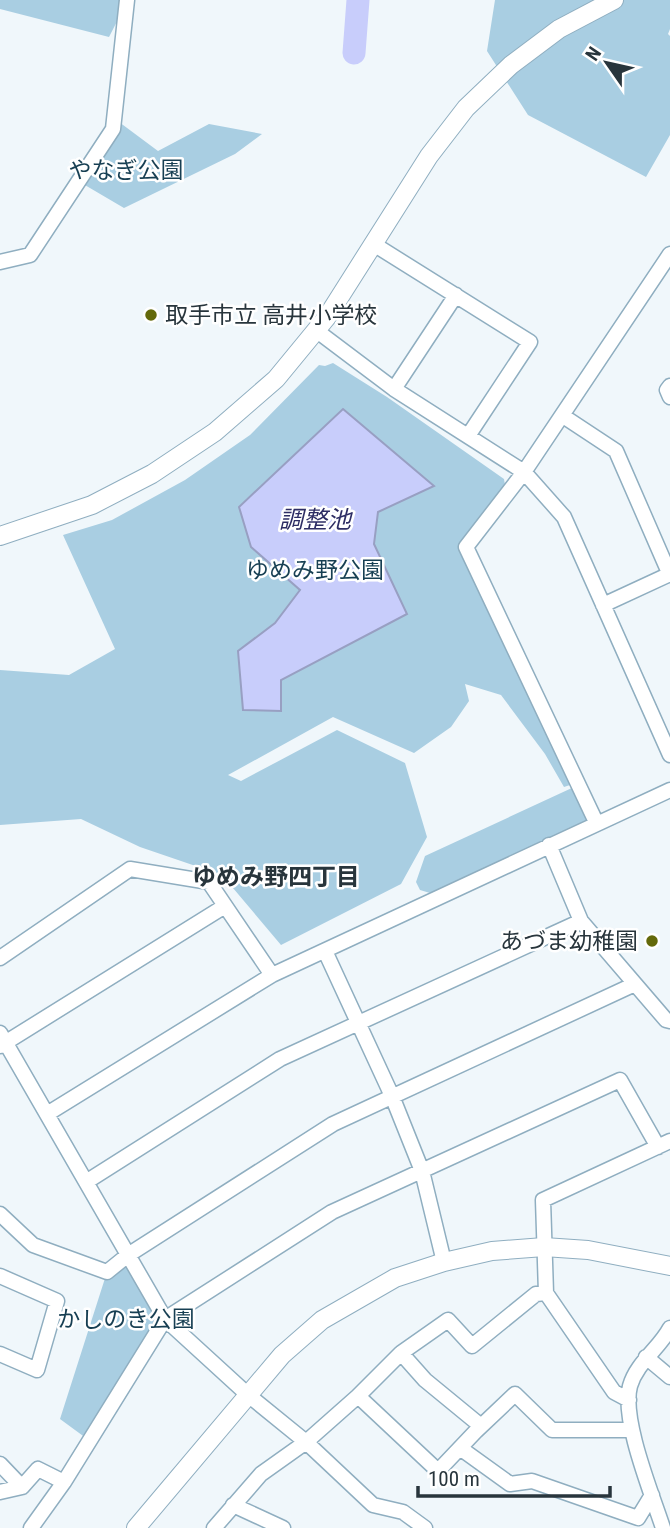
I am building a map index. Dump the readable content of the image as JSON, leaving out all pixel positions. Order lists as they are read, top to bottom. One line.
{"districts":["ゆめみ野四丁目"],"water":["調整池"],"parks":["やなぎ公園","ゆめみ野公園","かしのき公園"],"places":["取手市立 高井小学校","あづま幼稚園"],"scale_bar":"100 m","north":"top left"}
